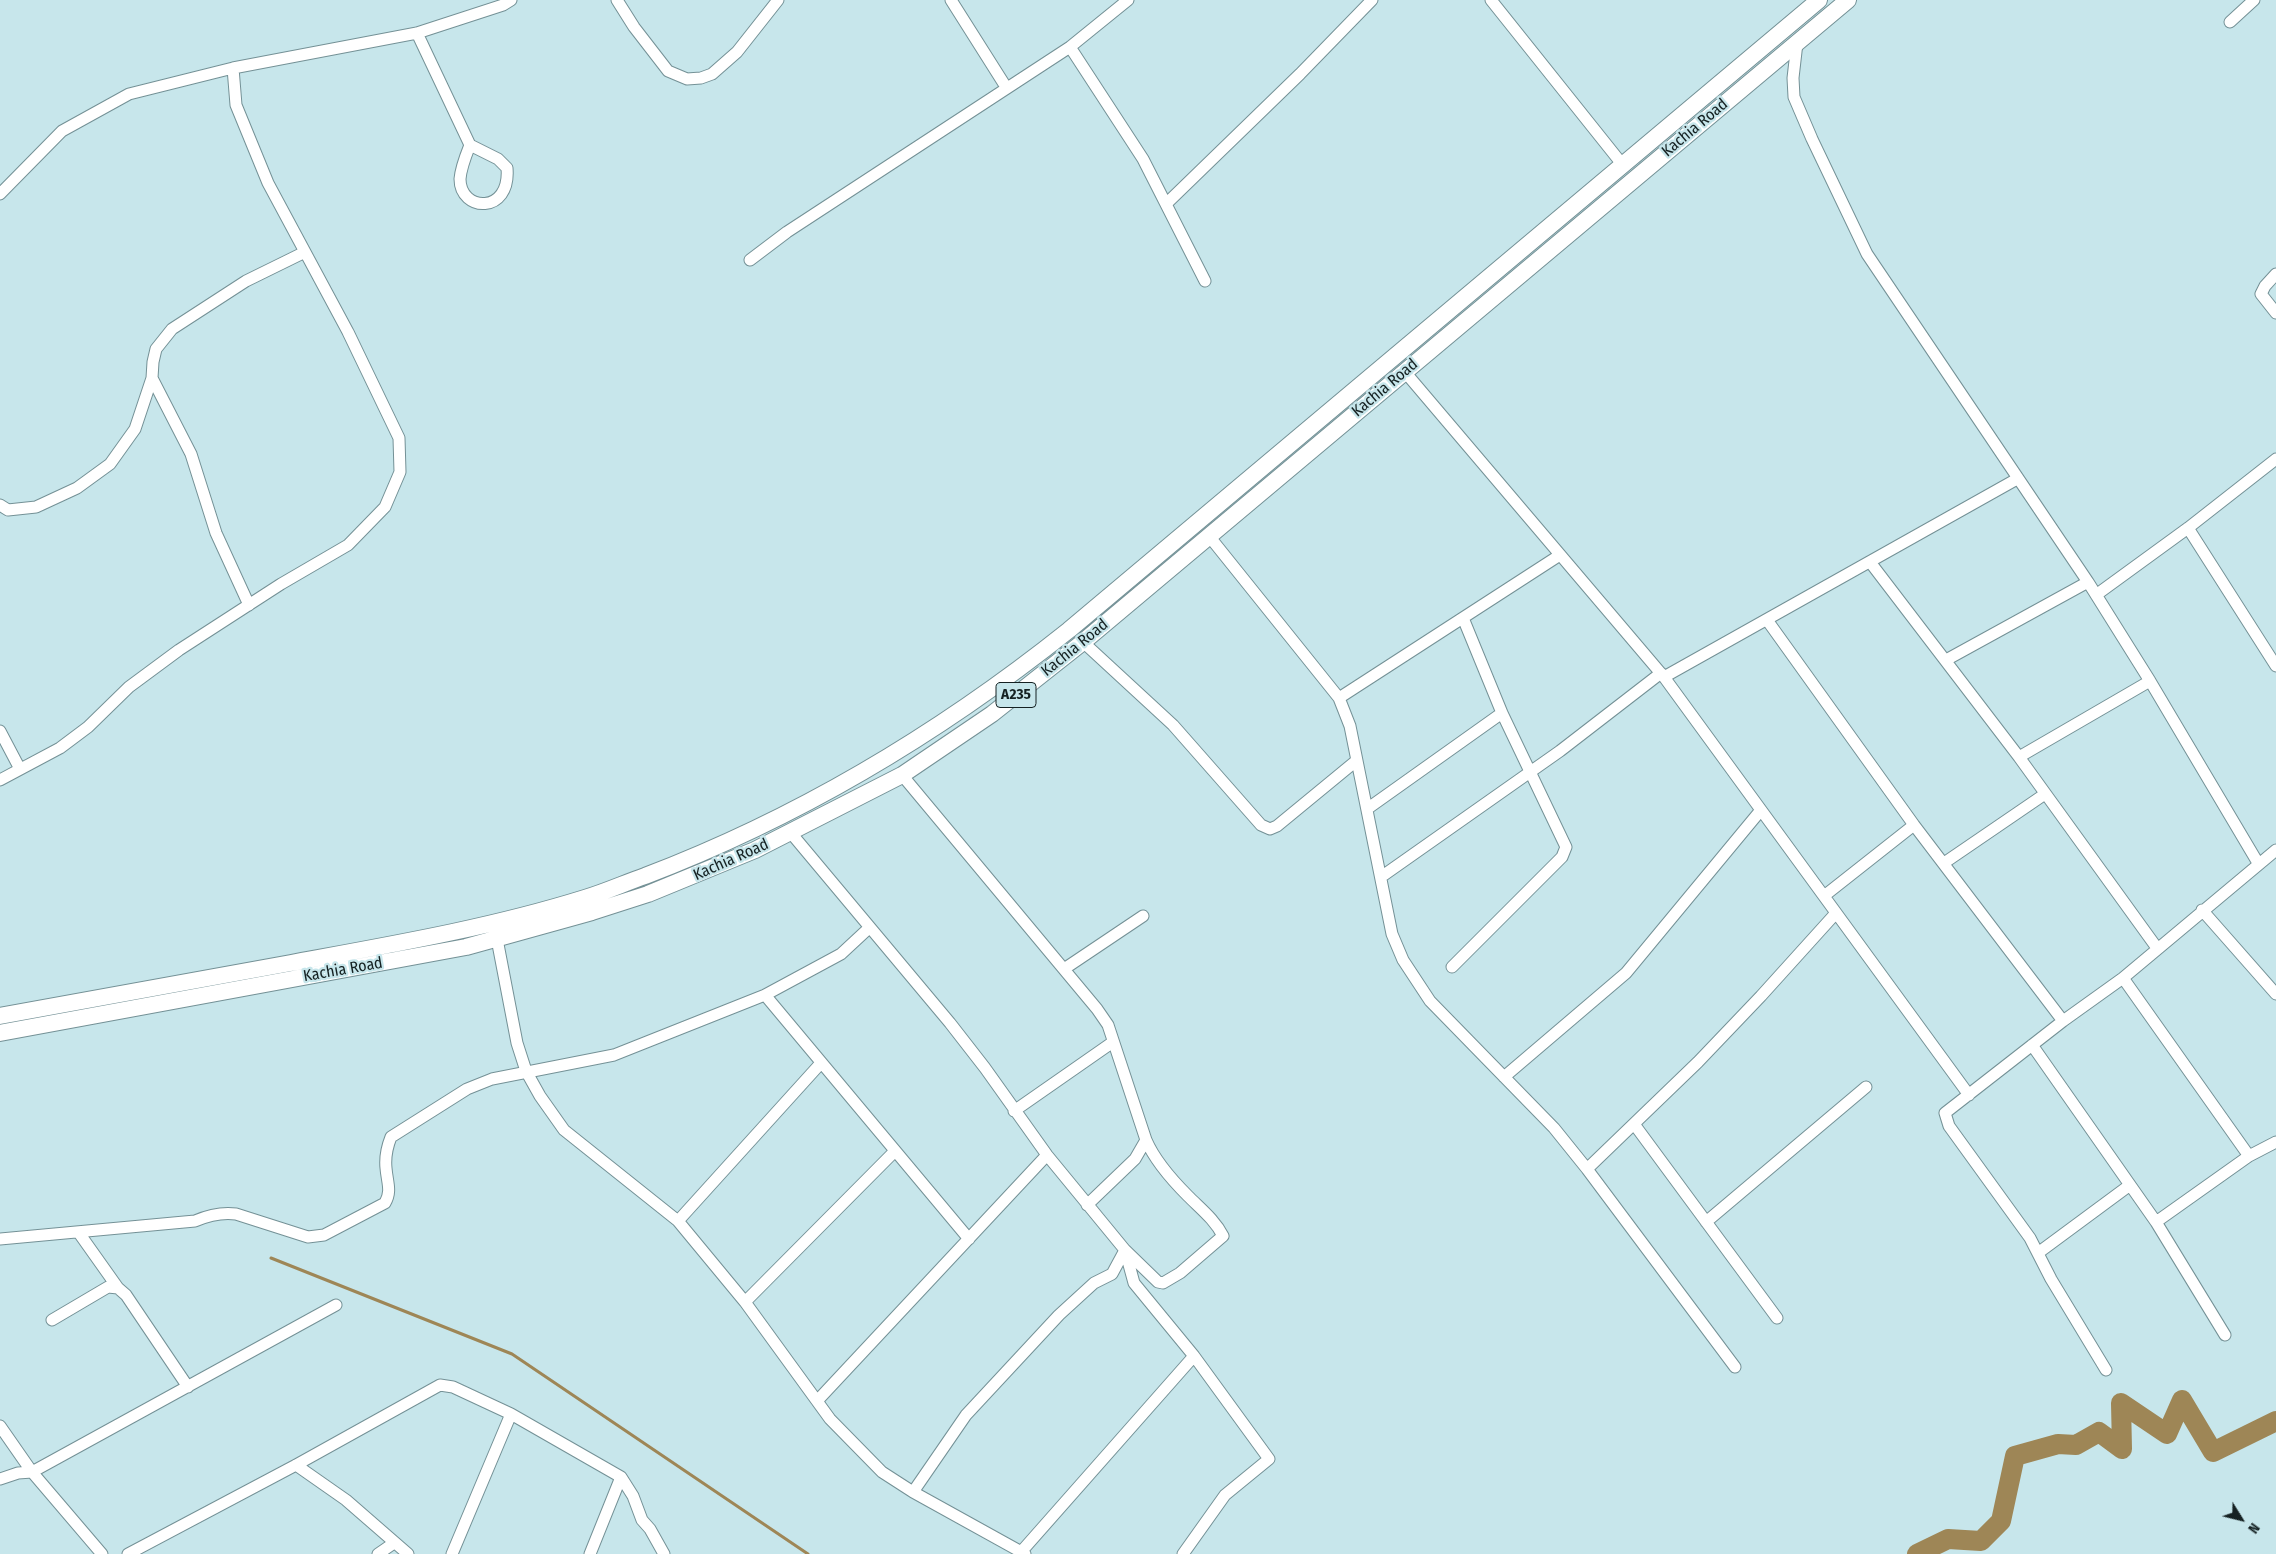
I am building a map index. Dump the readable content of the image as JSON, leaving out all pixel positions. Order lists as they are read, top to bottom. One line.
{"streets":{"highway":["Kachia Road","A235"]},"north":"bottom right"}
